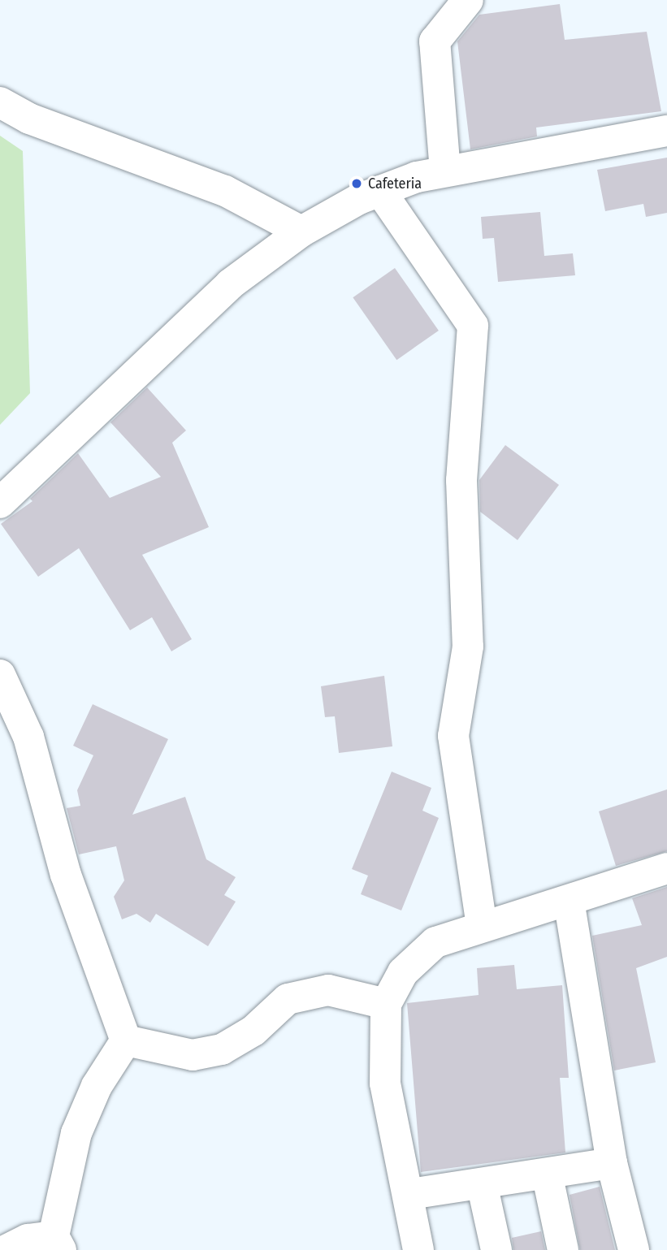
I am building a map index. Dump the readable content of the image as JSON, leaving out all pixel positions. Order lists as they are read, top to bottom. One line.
{"places":["Cafeteria"]}
